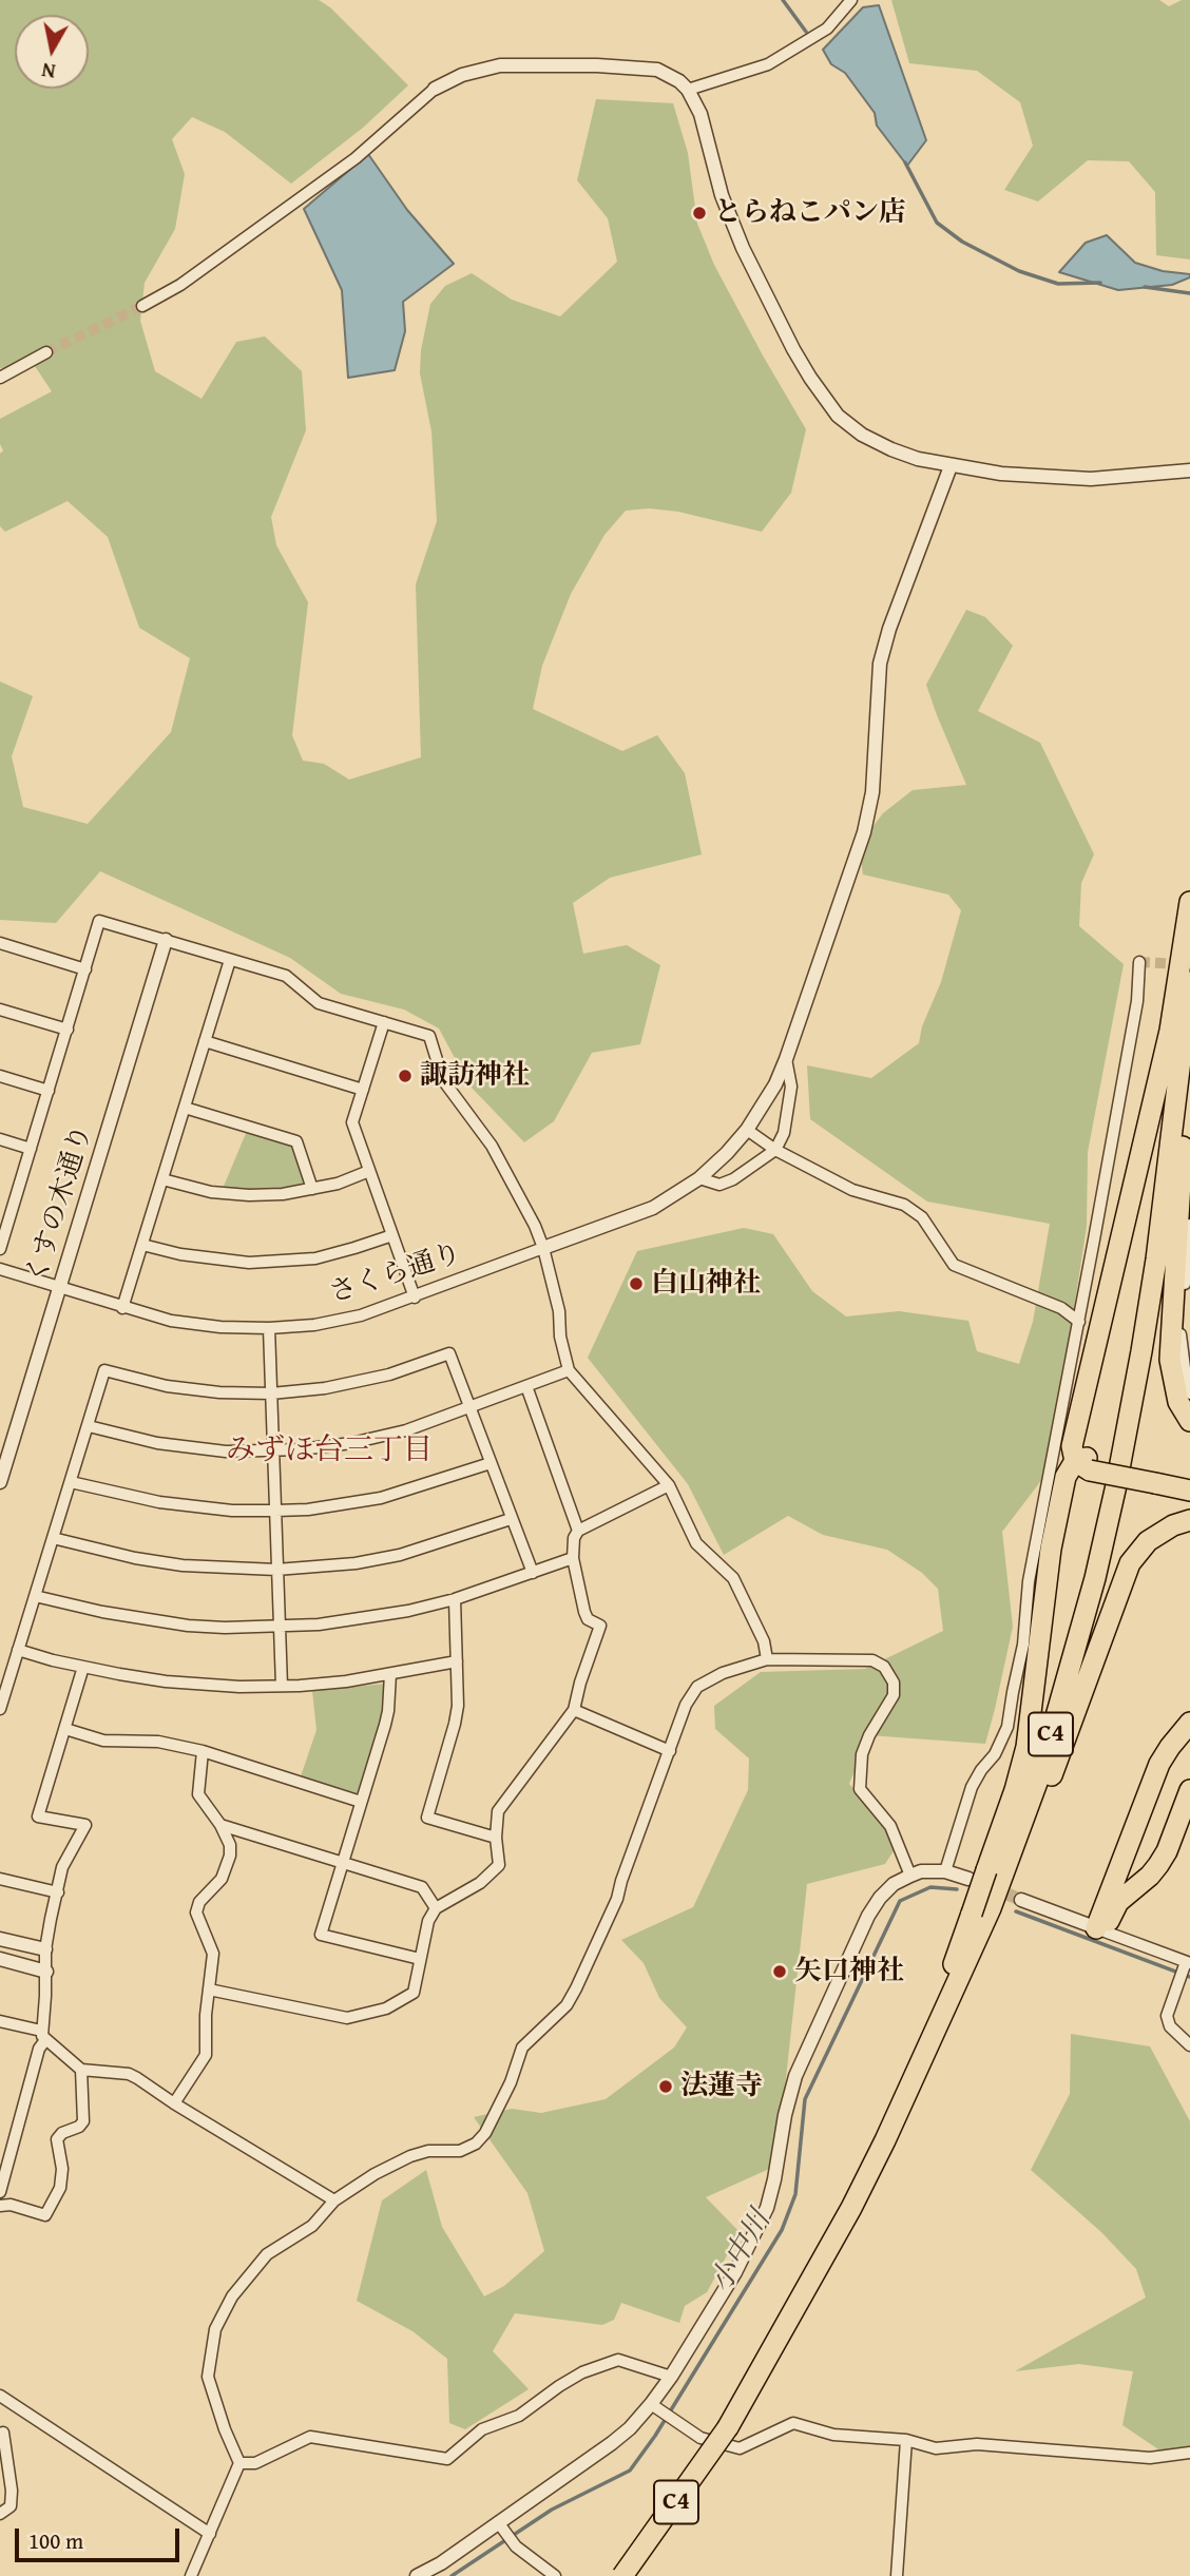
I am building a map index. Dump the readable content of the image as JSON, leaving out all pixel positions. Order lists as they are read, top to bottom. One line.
{"streets":{"highway":["C4"],"street":["くすの木通り","さくら通り"]},"crossings":[["くすの木通り","さくら通り"]],"districts":["みずほ台三丁目"],"water":["小中川"],"places":["とらねこパン店","諏訪神社","白山神社","矢口神社","法蓮寺"],"scale_bar":"100 m","north":"bottom"}
